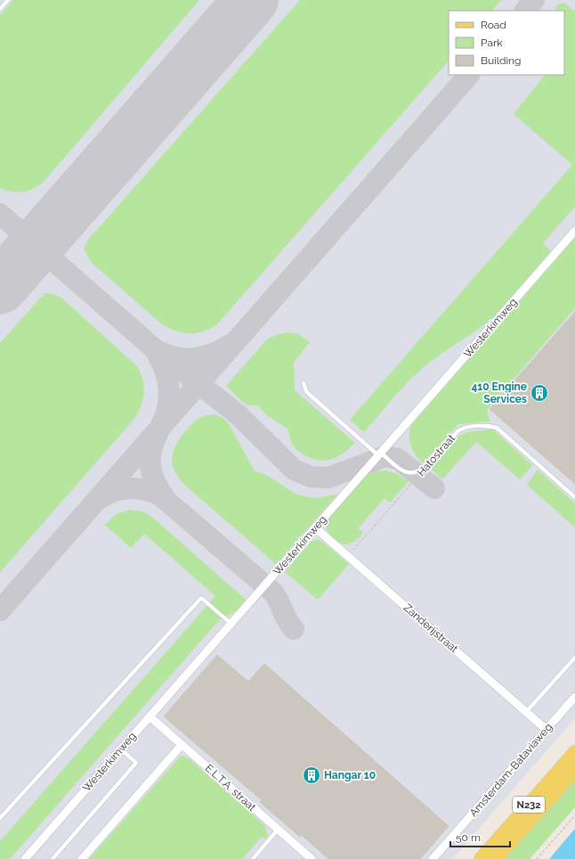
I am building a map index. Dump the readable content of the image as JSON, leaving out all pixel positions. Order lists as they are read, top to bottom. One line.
{"streets":{"main road":["N232"],"street":["Westerkimweg","Zanderijstraat","Amsterdam-Bataviaweg","E.L.T.A. straat"],"lane":["Hatostraat"]},"crossings":[["Westerkimweg","Zanderijstraat"],["Westerkimweg","E.L.T.A. straat"],["Hatostraat","Zanderijstraat"],["Zanderijstraat","Amsterdam-Bataviaweg"]],"places":{"building":["410 Engine Services","Hangar 10"]},"legend":["Road","Park","Building"],"scale_bar":"50 m"}
